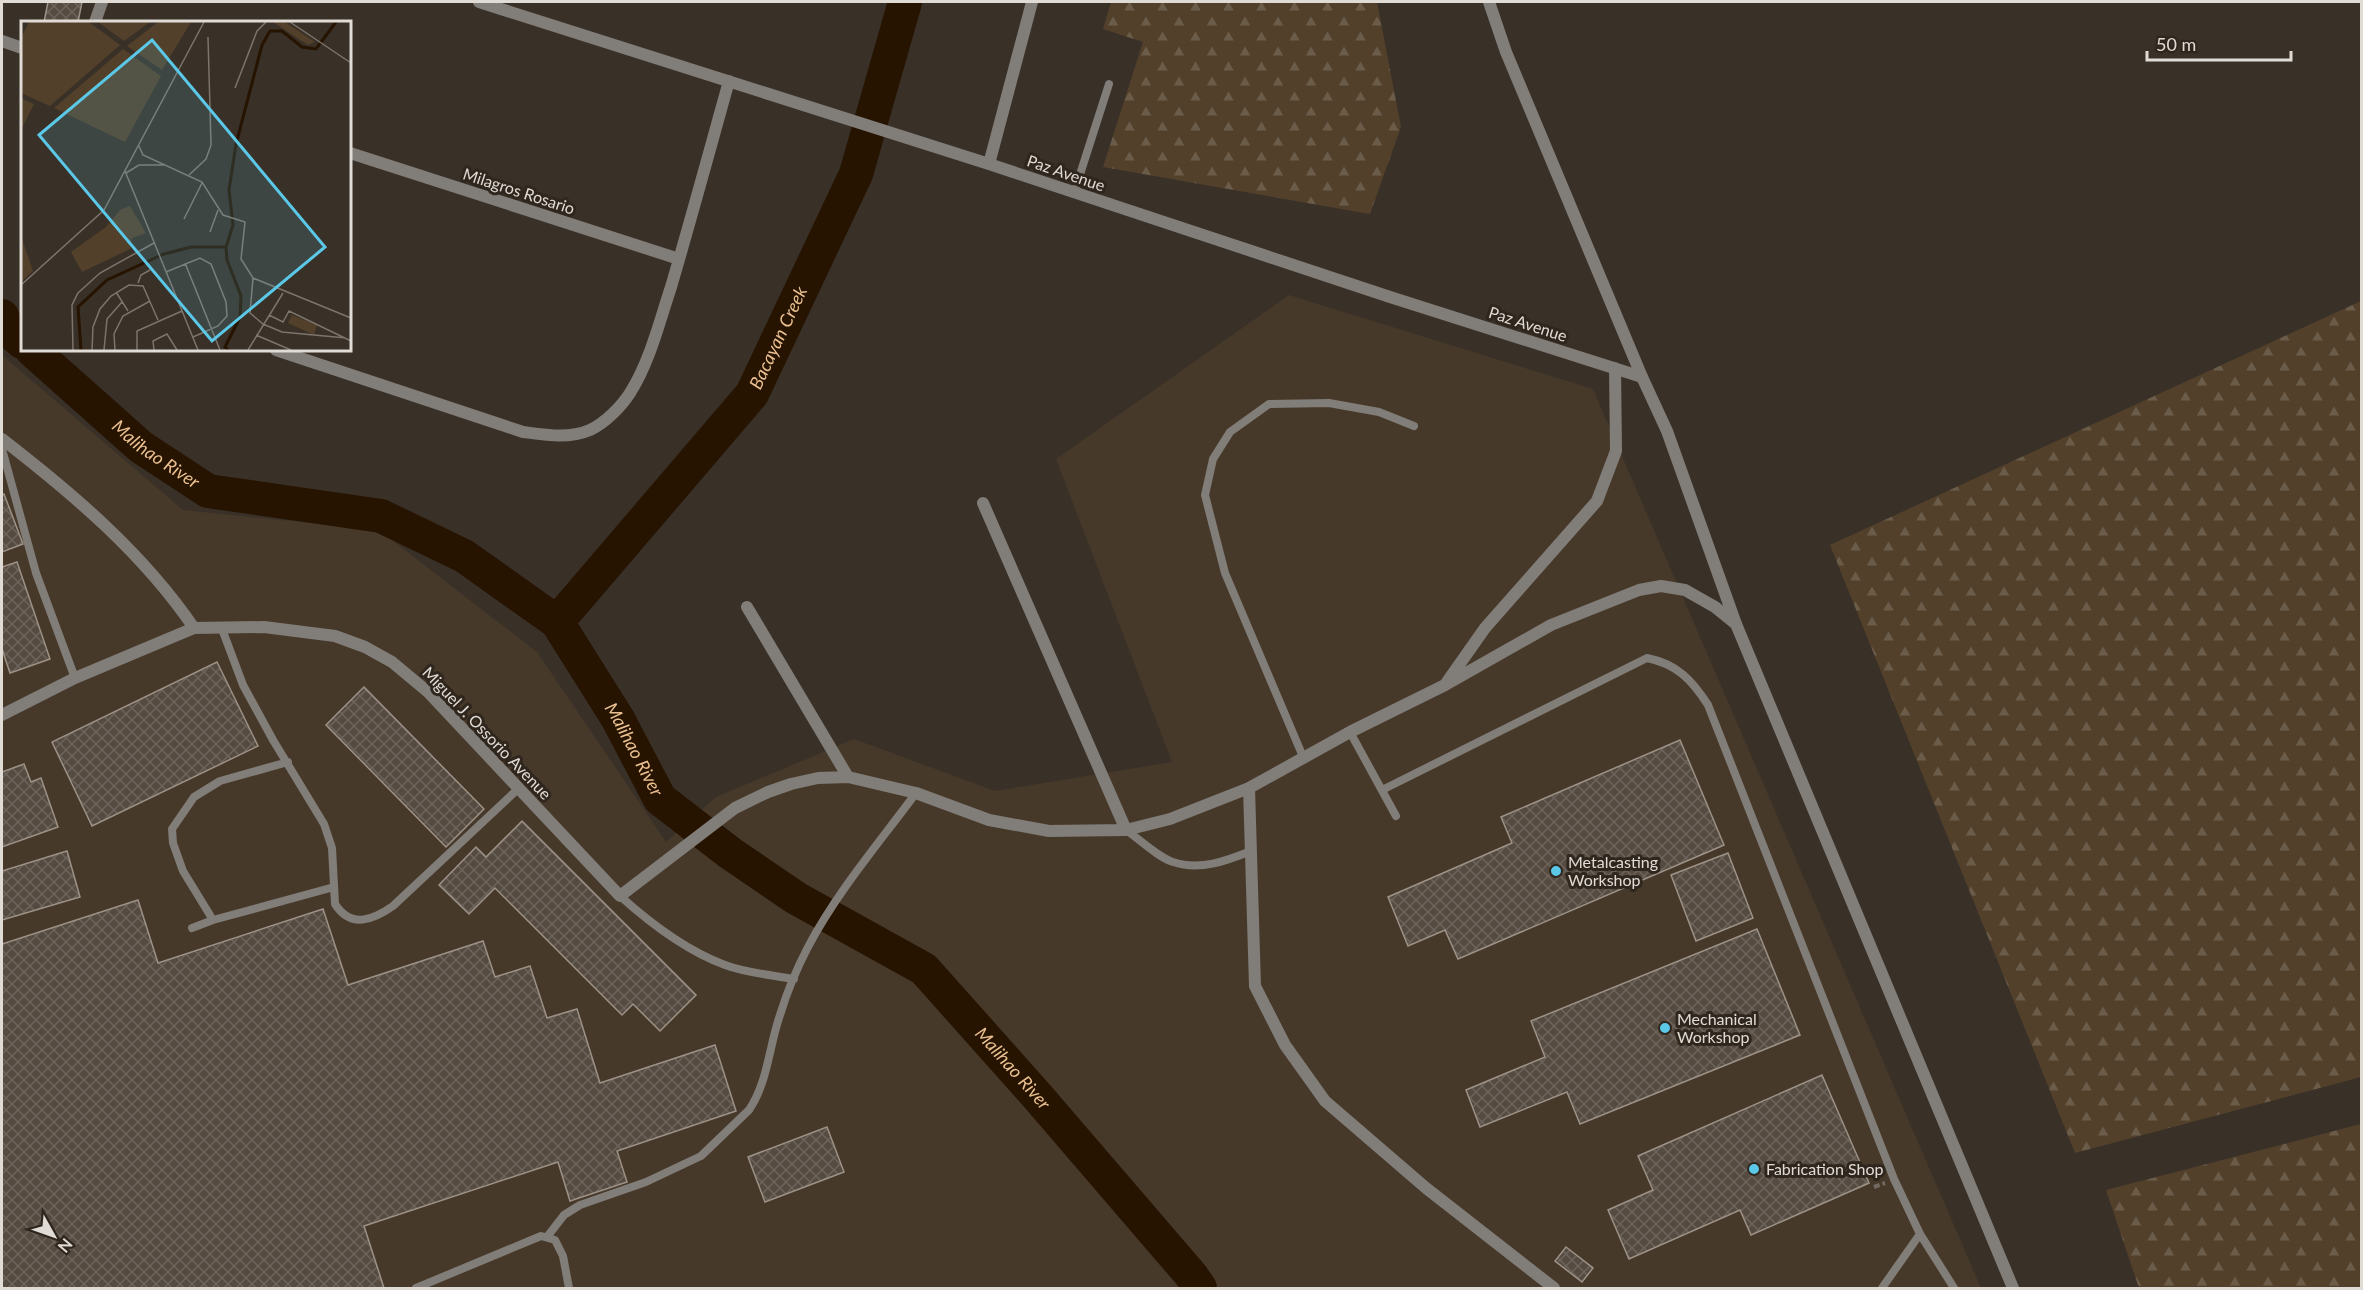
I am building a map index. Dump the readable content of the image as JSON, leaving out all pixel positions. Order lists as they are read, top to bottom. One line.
{"streets":{"street":["Paz Avenue","Milagros Rosario","Miguel J. Ossorio Avenue"]},"water":["Bacayan Creek","Malihao River"],"places":["Metalcasting Workshop","Mechanical Workshop","Fabrication Shop"],"scale_bar":"50 m","north":"bottom right"}
